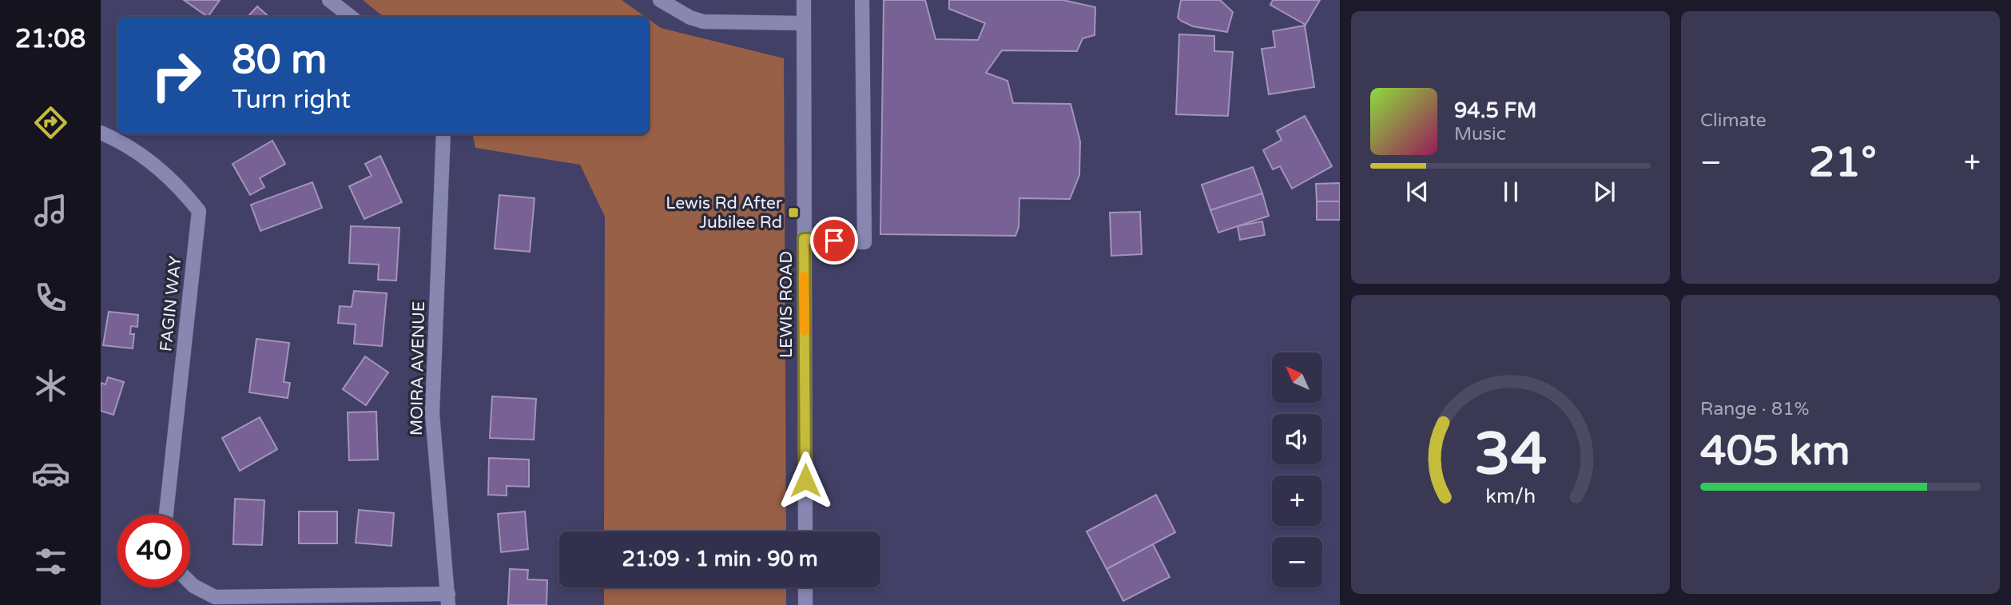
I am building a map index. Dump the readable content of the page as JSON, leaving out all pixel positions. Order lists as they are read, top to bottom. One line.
{"streets":{"street":["FAGIN WAY","LEWIS ROAD","MOIRA AVENUE"]},"places":{"transit":["Lewis Rd After Jubilee Rd"]},"north":"top left","page":{"tabs":"21:08","tile":["Climate",["Range · 81%","405 km"]],"turn":["80 m","Turn right"],"song":["94.5 FM","Music"],"heat":["−","21°","+"],"map_buttons":["+","−"],"limit":"40","trip":"21:09 · 1 min · 90 m","gauge":["34","km/h"]}}
